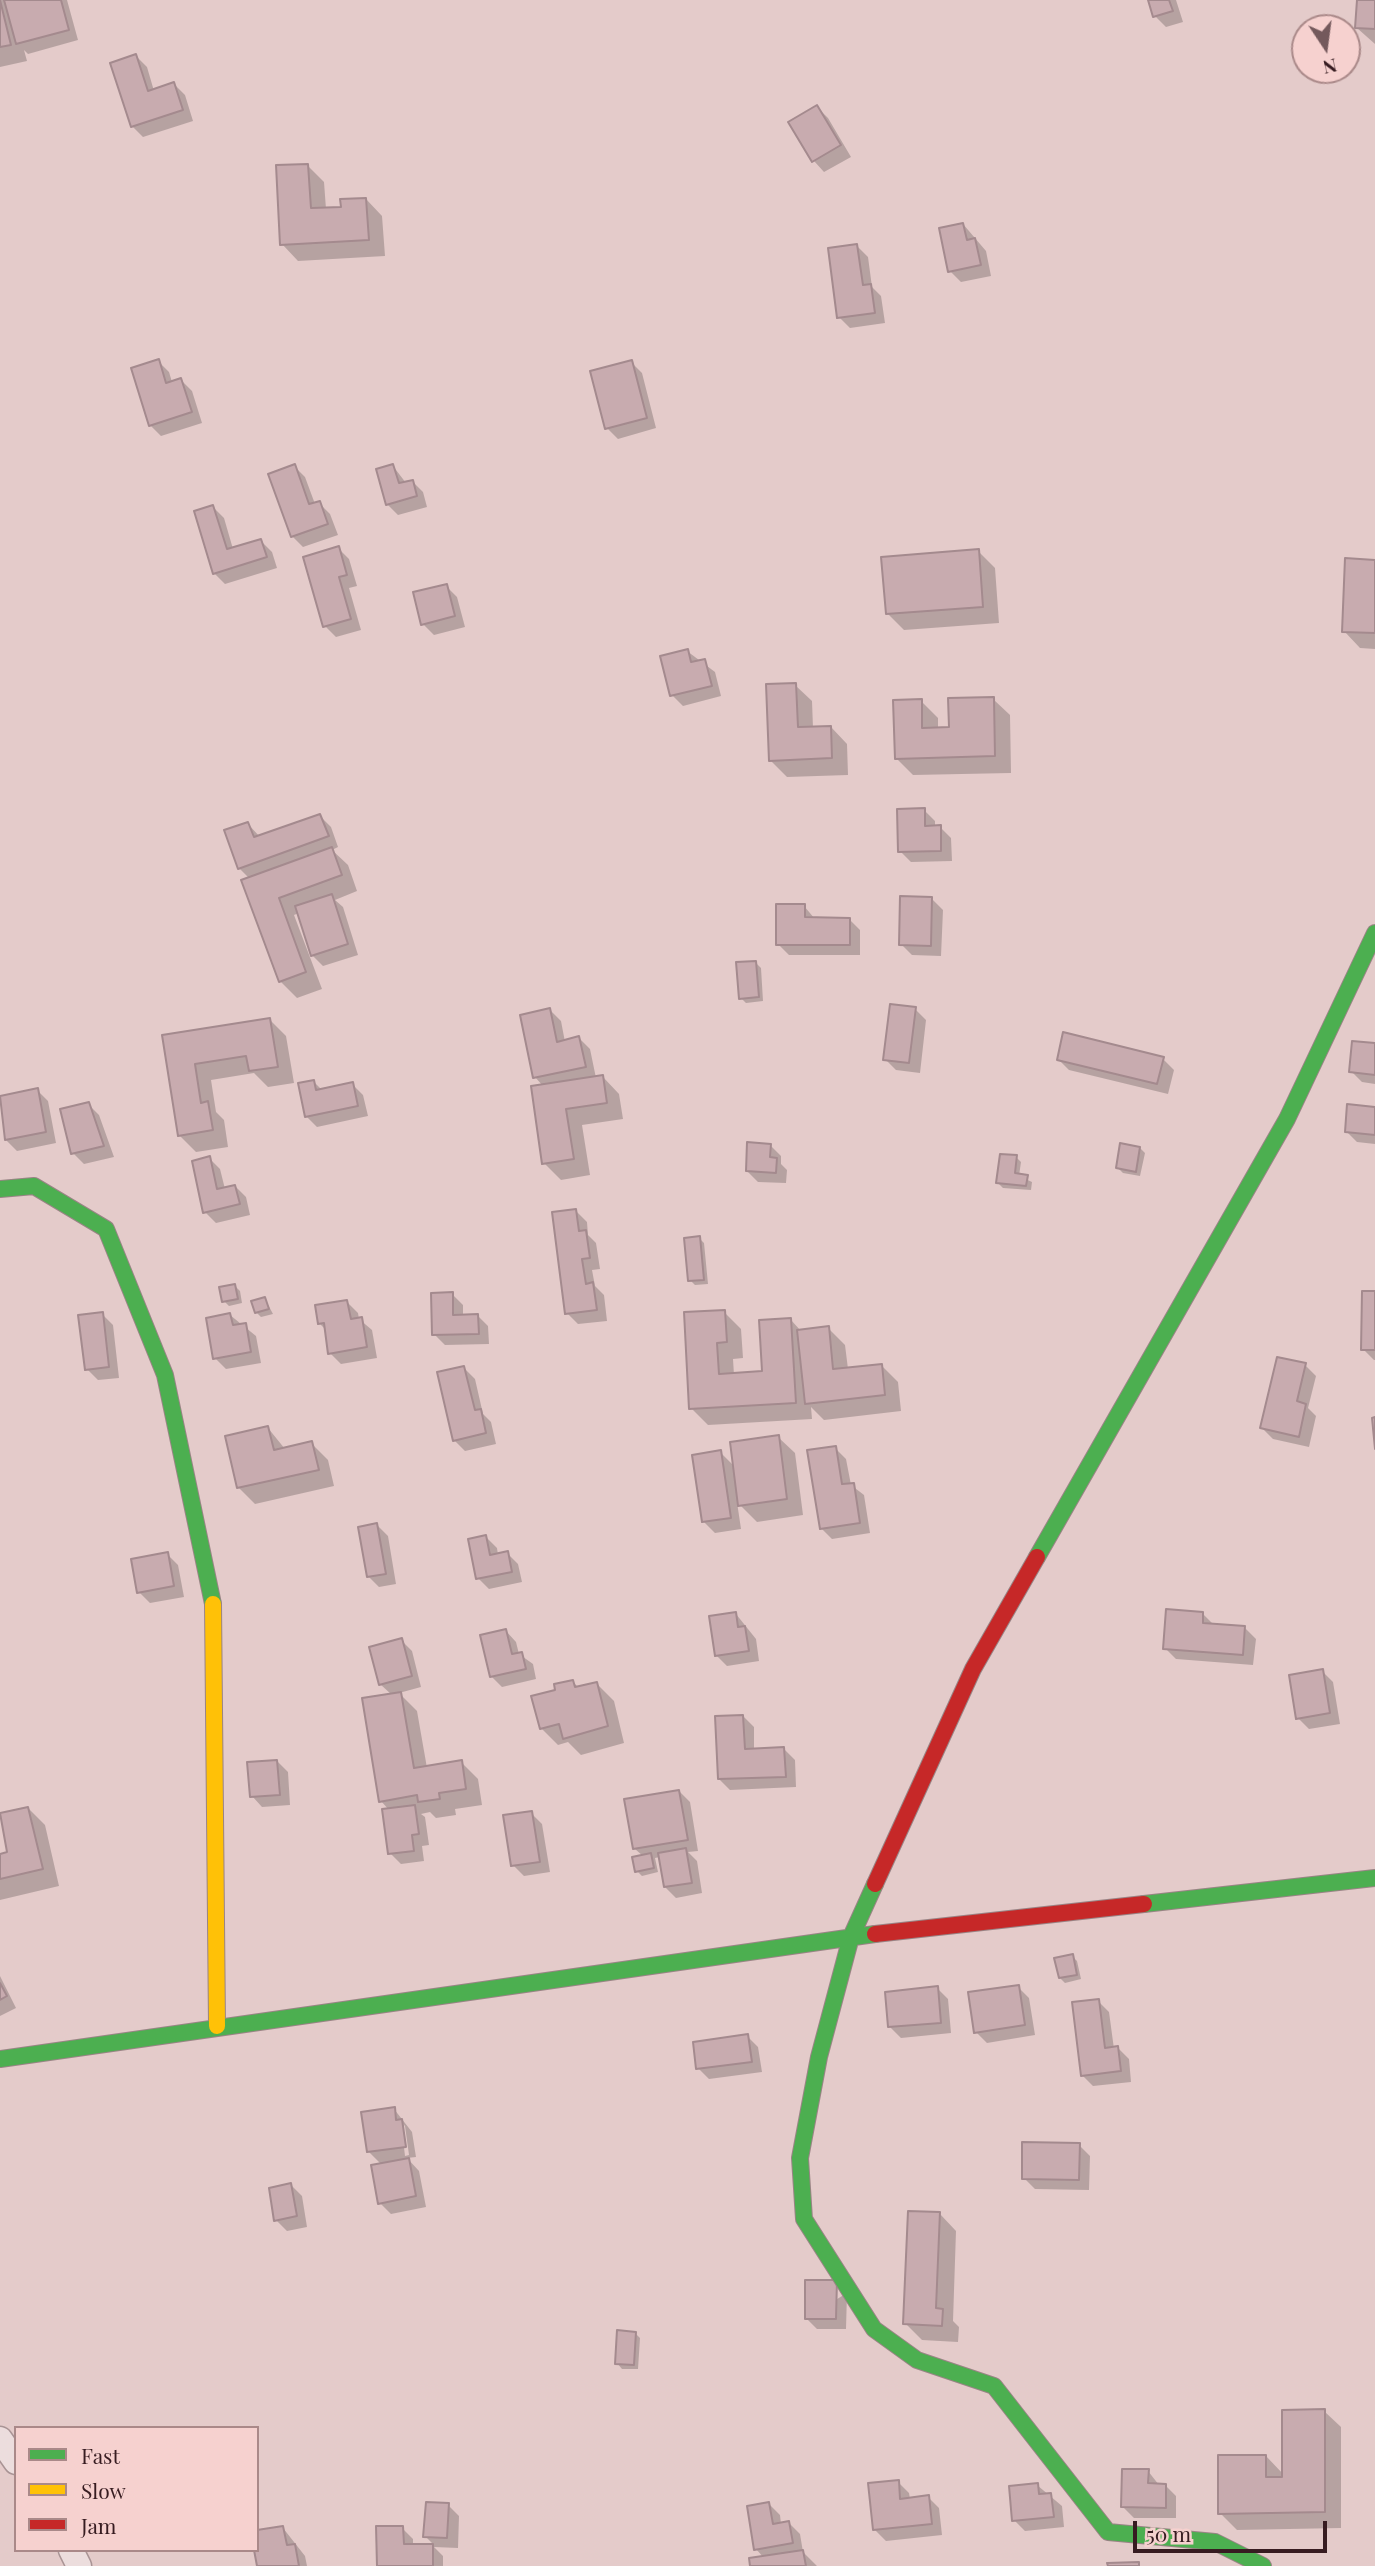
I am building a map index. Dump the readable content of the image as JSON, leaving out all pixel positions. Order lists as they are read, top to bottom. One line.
{"legend":["Fast","Slow","Jam"],"scale_bar":"50 m","north":"bottom"}
